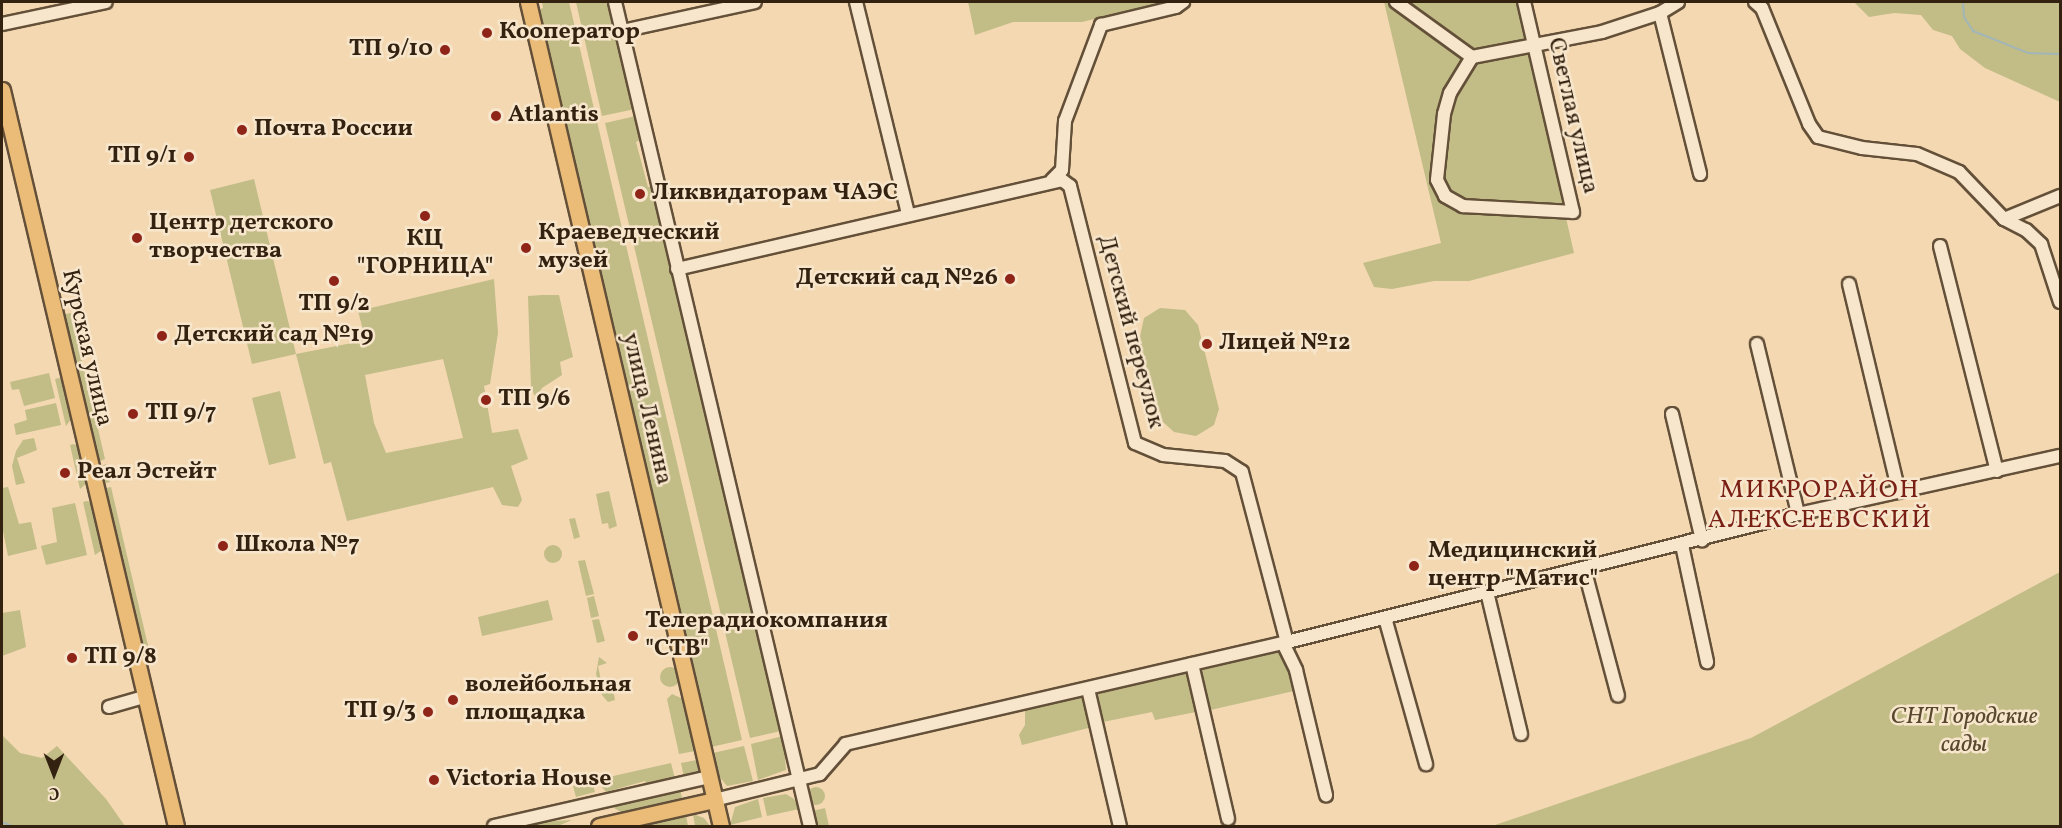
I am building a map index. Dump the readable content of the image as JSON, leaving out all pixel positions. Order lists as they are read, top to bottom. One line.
{"streets":{"main road":["Курская улица","улица Ленина"],"street":["Светлая улица","Детский переулок"]},"districts":["МИКРОРАЙОН АЛЕКСЕЕВСКИЙ"],"parks":["СНТ Городские сады"],"places":["Кооператор","ТП 9/10","Atlantis","Почта России","ТП 9/1","Ликвидаторам ЧАЭС","КЦ \"ГОРНИЦА\"","Центр детского творчества","Краеведческий музей","Детский сад №26","ТП 9/2","Детский сад №19","Лицей №12","ТП 9/6","ТП 9/7","Реал Эстейт","Школа №7","Медицинский центр \"Матис\"","Телерадиокомпания \"СТВ\"","ТП 9/8","волейбольная площадка","ТП 9/3","Victoria House"],"north":"bottom"}
